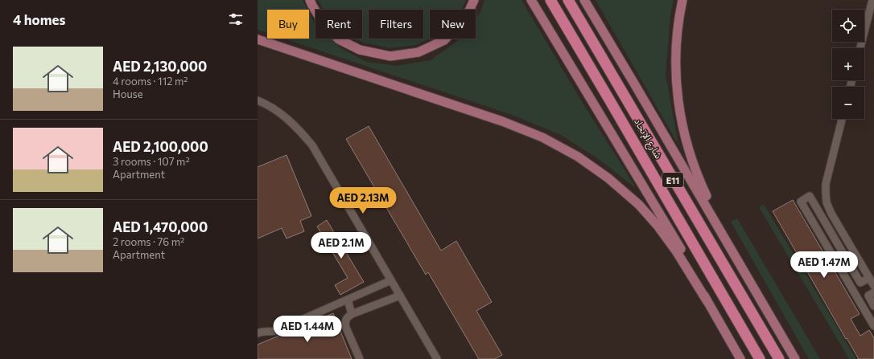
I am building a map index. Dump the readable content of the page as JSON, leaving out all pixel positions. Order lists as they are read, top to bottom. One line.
{"streets":{"highway":["شارع الإتحاد","E11"]},"page":{"heading":"4 homes","map_buttons":["+","−"],"chip":["Buy","Rent","Filters","New"],"list":[{"name":"AED 2,130,000","note":"4 rooms · 112 m² · House"},{"name":"AED 2,100,000","note":"3 rooms · 107 m² · Apartment"},{"name":"AED 1,470,000","note":"2 rooms · 76 m² · Apartment"}],"price":["AED 2.13M","AED 2.1M","AED 1.47M","AED 1.44M"]}}
